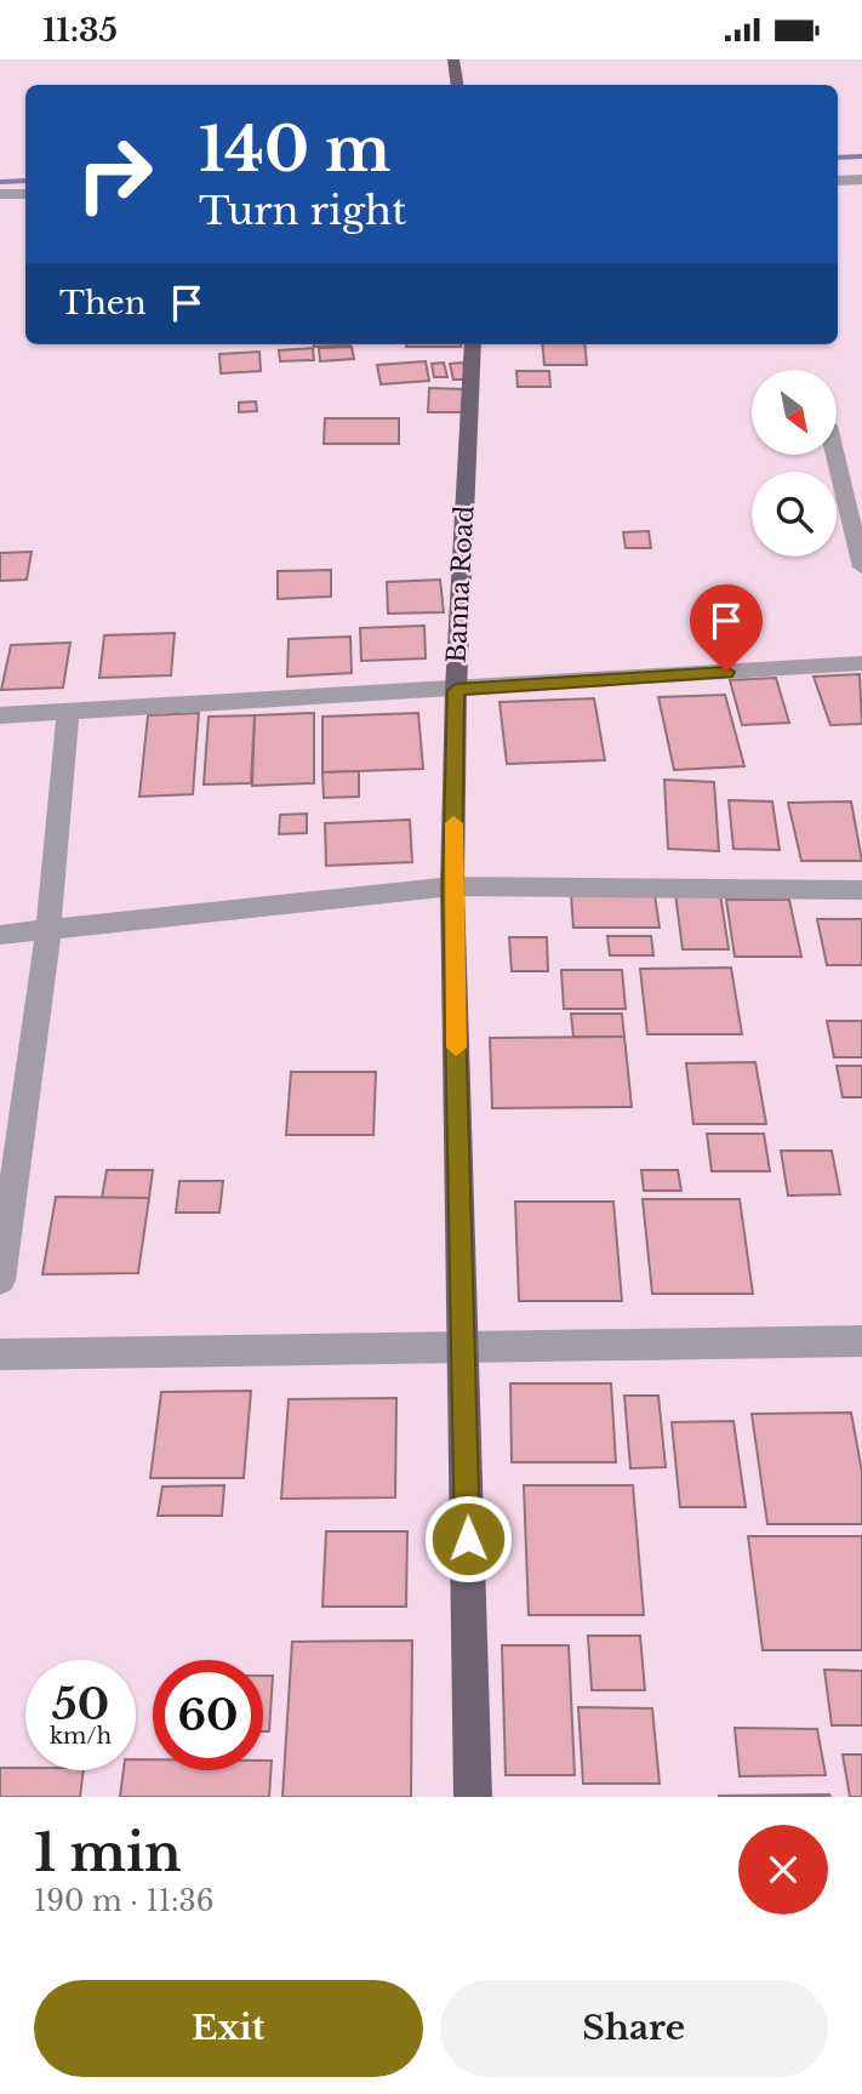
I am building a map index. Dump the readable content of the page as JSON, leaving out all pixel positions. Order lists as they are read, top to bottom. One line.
{"streets":{"main road":["Banna Road"]},"north":"bottom right","page":{"status":"11:35","turn":["140 m","Turn right"],"then":"Then","speed":"50 km/h","limit":"60","heading":["1 min","190 m · 11:36"],"buttons":["Exit","Share"]}}
